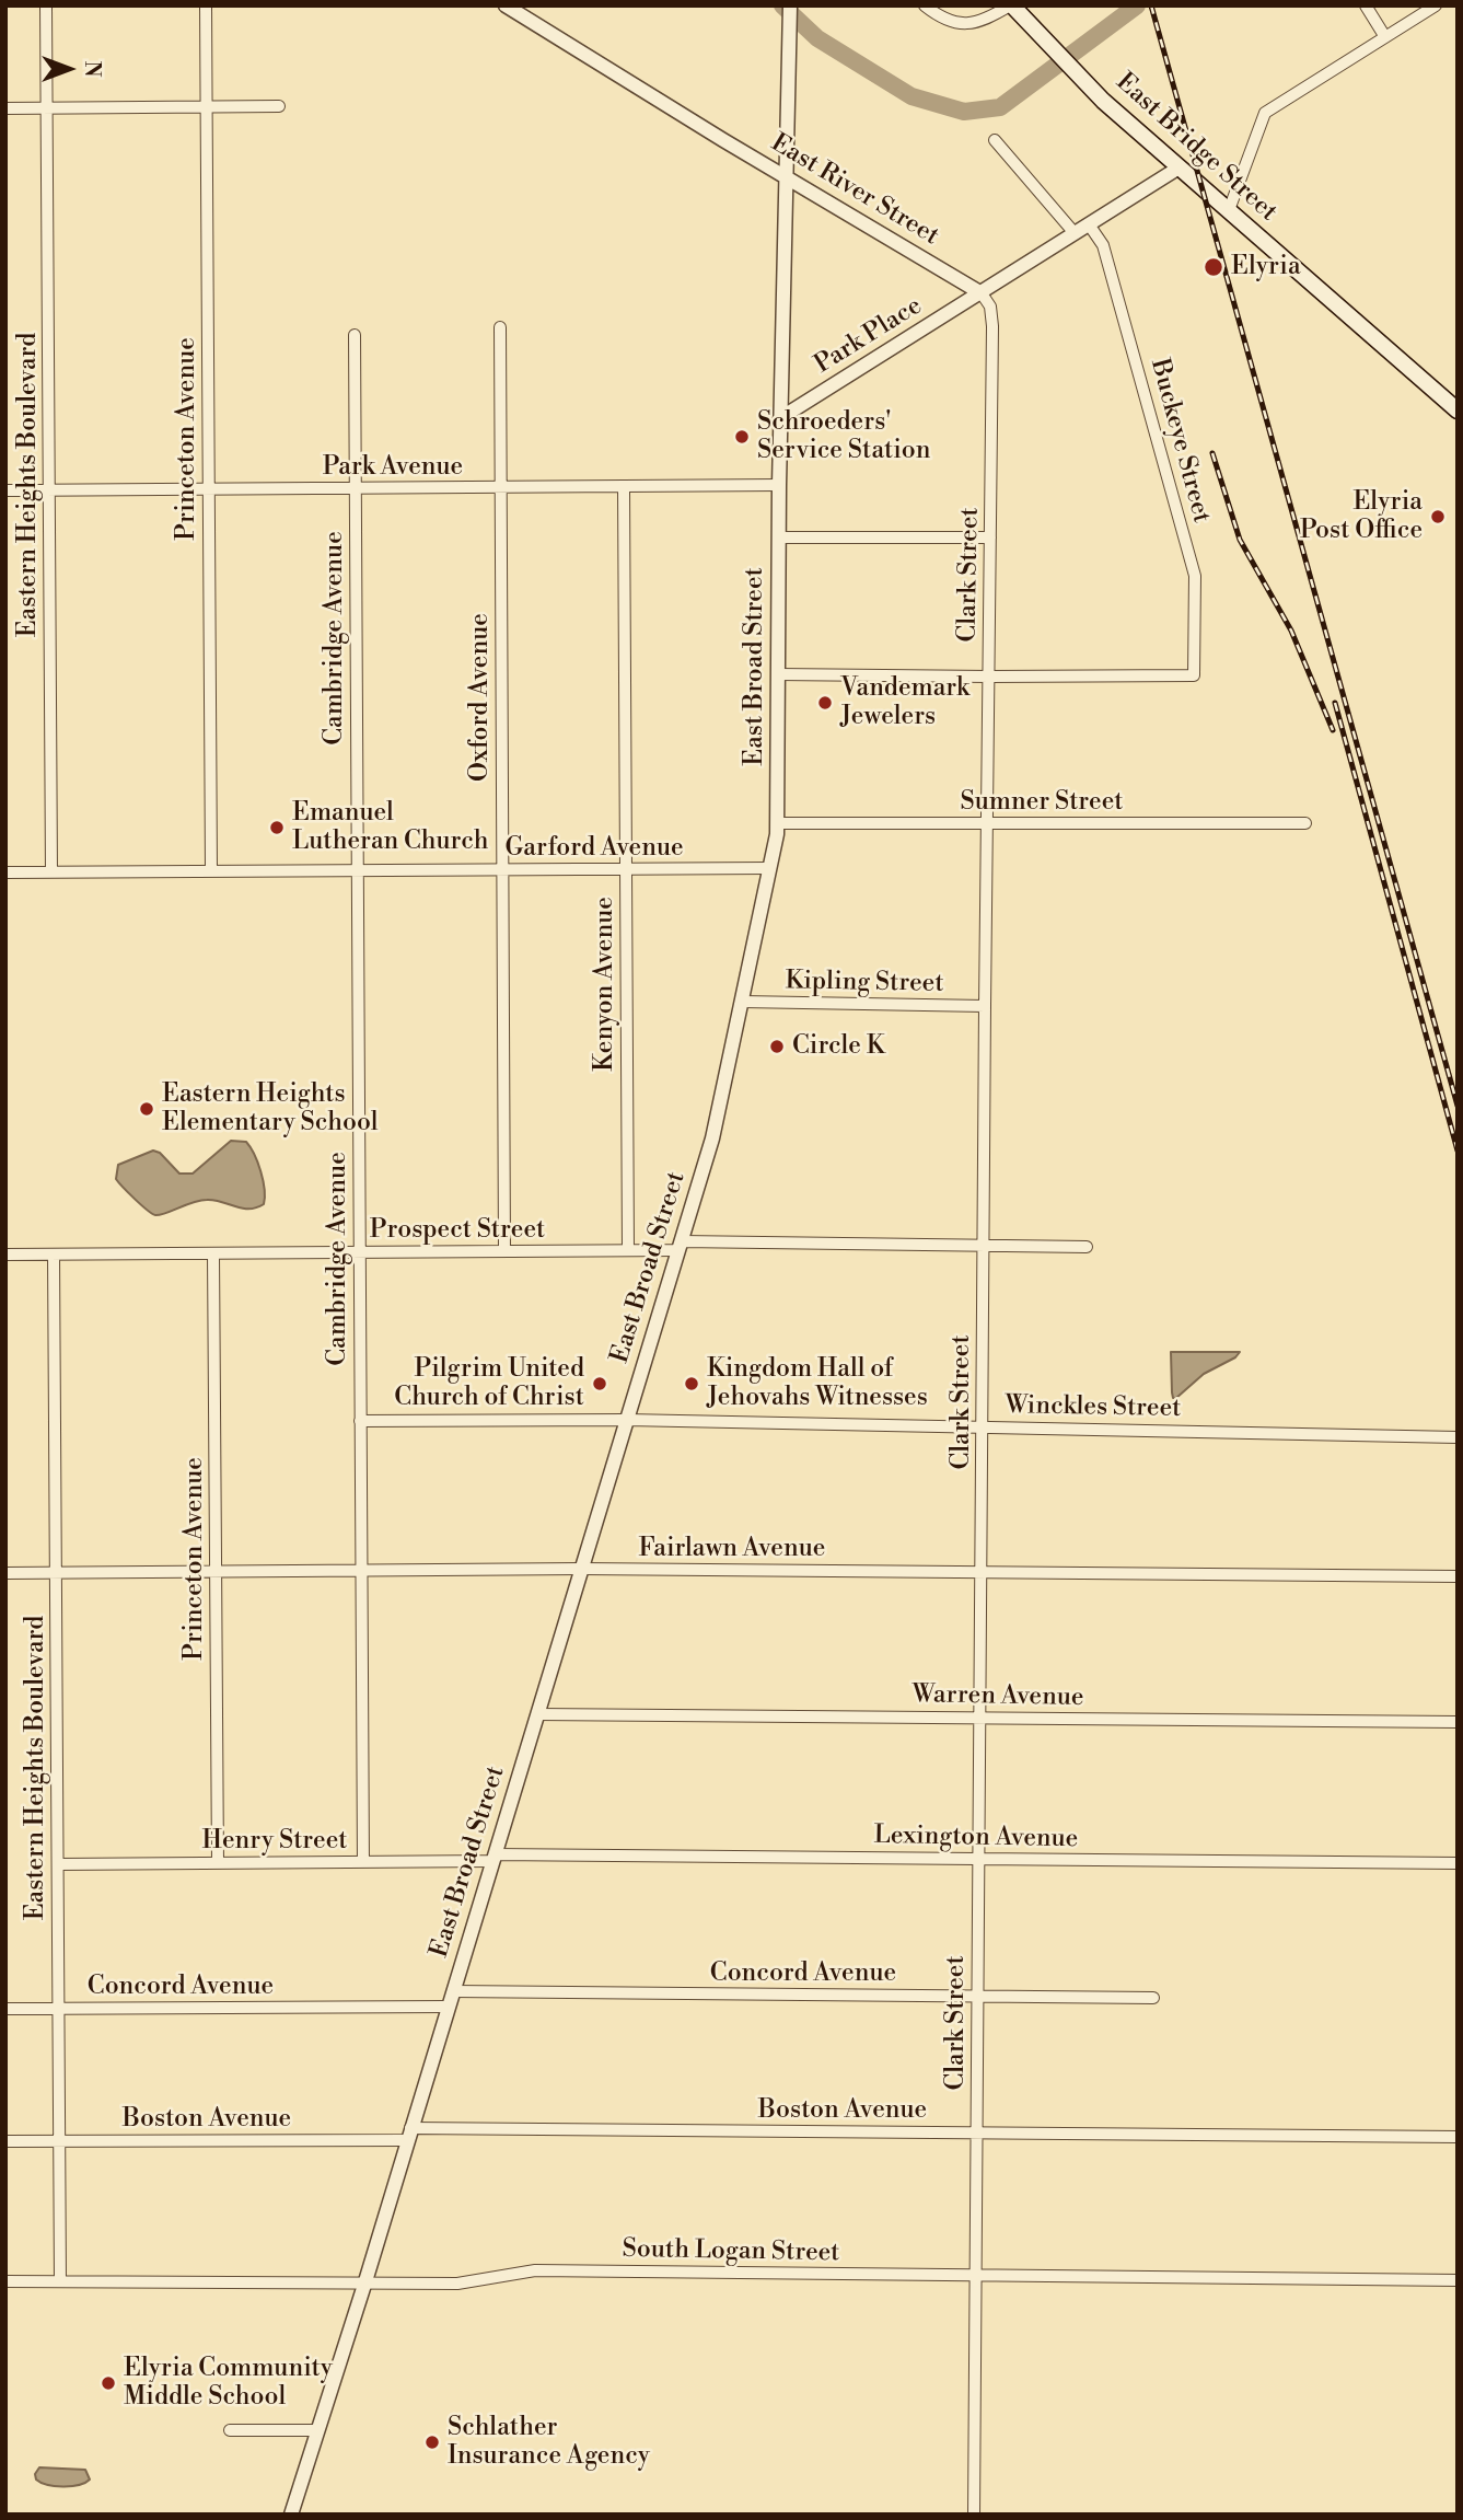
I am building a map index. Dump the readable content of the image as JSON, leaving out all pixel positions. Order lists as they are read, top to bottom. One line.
{"streets":{"main road":["East Bridge Street"],"street":["East River Street","Park Place","Princeton Avenue","Buckeye Street","Park Avenue","Eastern Heights Boulevard","Clark Street","Cambridge Avenue","East Broad Street","Oxford Avenue","Sumner Street","Garford Avenue","Kipling Street","Kenyon Avenue","Prospect Street","Winckles Street","Fairlawn Avenue","Warren Avenue","Lexington Avenue","Henry Street","Concord Avenue","Boston Avenue","South Logan Street"]},"crossings":[["East River Street","Park Place"],["East River Street","Clark Street"],["East River Street","East Broad Street"],["Park Place","Clark Street"],["Park Place","East Broad Street"],["Princeton Avenue","Park Avenue"],["Princeton Avenue","Garford Avenue"],["Princeton Avenue","Prospect Street"],["Princeton Avenue","Fairlawn Avenue"],["Princeton Avenue","Henry Street"],["Buckeye Street","Clark Street"],["Park Avenue","Eastern Heights Boulevard"],["Park Avenue","Cambridge Avenue"],["Park Avenue","East Broad Street"],["Park Avenue","Oxford Avenue"],["Park Avenue","Kenyon Avenue"],["Eastern Heights Boulevard","Garford Avenue"],["Eastern Heights Boulevard","Prospect Street"],["Eastern Heights Boulevard","Fairlawn Avenue"],["Eastern Heights Boulevard","Henry Street"],["Eastern Heights Boulevard","Concord Avenue"],["Eastern Heights Boulevard","Boston Avenue"],["Eastern Heights Boulevard","South Logan Street"],["Clark Street","Sumner Street"],["Clark Street","Kipling Street"],["Clark Street","Prospect Street"],["Clark Street","Winckles Street"],["Clark Street","Fairlawn Avenue"],["Clark Street","Warren Avenue"],["Clark Street","Lexington Avenue"],["Clark Street","Concord Avenue"],["Clark Street","Boston Avenue"],["Clark Street","South Logan Street"],["Cambridge Avenue","Garford Avenue"],["Cambridge Avenue","Prospect Street"],["Cambridge Avenue","Winckles Street"],["Cambridge Avenue","Fairlawn Avenue"],["Cambridge Avenue","Henry Street"],["East Broad Street","Sumner Street"],["East Broad Street","Garford Avenue"],["East Broad Street","Kipling Street"],["East Broad Street","Prospect Street"],["East Broad Street","Winckles Street"],["East Broad Street","Fairlawn Avenue"],["East Broad Street","Warren Avenue"],["East Broad Street","Lexington Avenue"],["East Broad Street","Henry Street"],["East Broad Street","Concord Avenue"],["East Broad Street","Boston Avenue"],["East Broad Street","South Logan Street"],["Oxford Avenue","Garford Avenue"],["Oxford Avenue","Prospect Street"],["Garford Avenue","Kenyon Avenue"],["Kenyon Avenue","Prospect Street"],["Lexington Avenue","Henry Street"]],"places":["Elyria","Schroeders' Service Station","Elyria Post Office","Vandemark Jewelers","Emanuel Lutheran Church","Circle K","Eastern Heights Elementary School","Pilgrim United Church of Christ","Kingdom Hall of Jehovahs Witnesses","Elyria Community Middle School","Schlather Insurance Agency"],"north":"right"}
